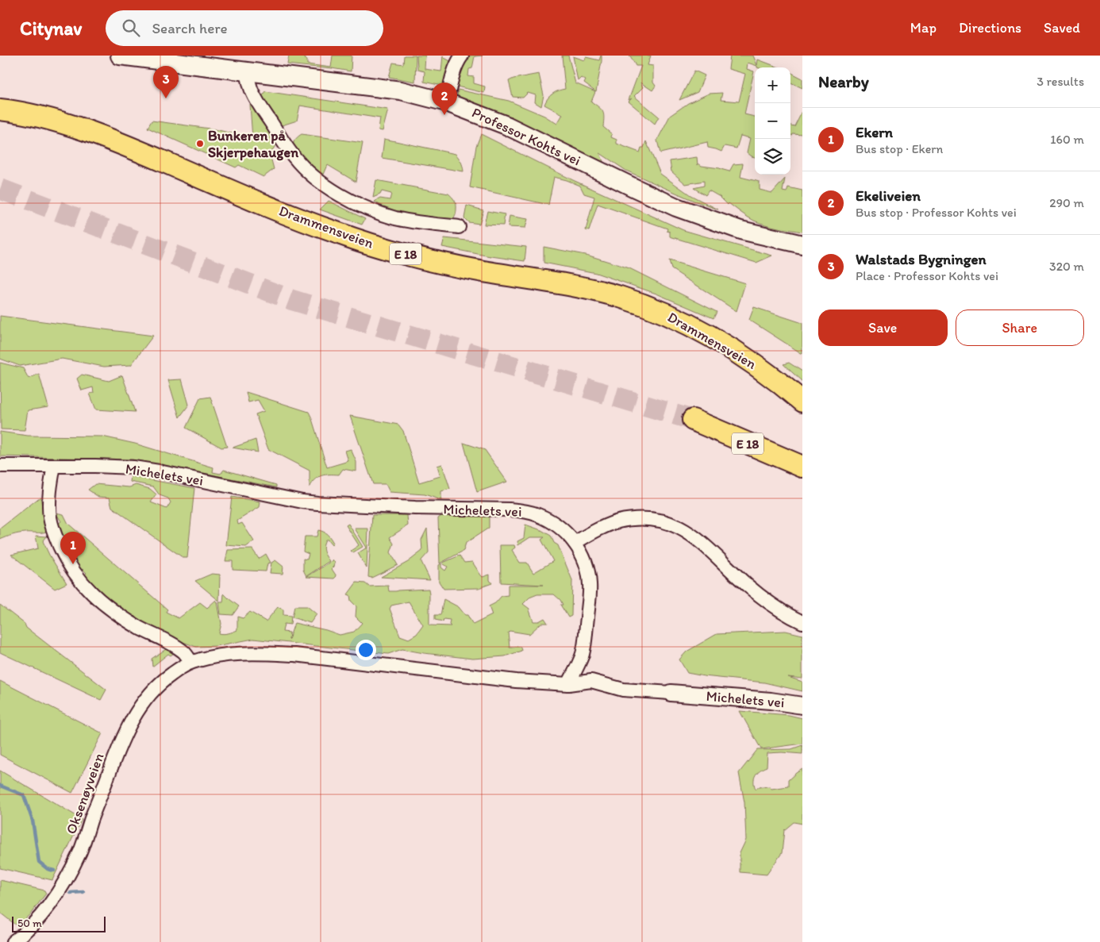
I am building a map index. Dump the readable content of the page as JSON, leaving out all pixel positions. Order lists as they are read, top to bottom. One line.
{"streets":{"highway":["Drammensveien","E 18"],"main road":["Professor Kohts vei"],"street":["Michelets vei","Oksenøyveien"]},"crossings":[["Michelets vei","Oksenøyveien"]],"places":["Bunkeren på Skjerpehaugen"],"scale_bar":"50 m","page":{"header":"Citynav","search":"Search here","nav":["Map","Directions","Saved"],"heading":["Nearby","3 results"],"pins":["3","2","1"],"map_buttons":["+","−"],"list":[{"mark":"1","name":"Ekern","note":"Bus stop · Ekern","value":"160 m"},{"mark":"2","name":"Ekeliveien","note":"Bus stop · Professor Kohts vei","value":"290 m"},{"mark":"3","name":"Walstads Bygningen","note":"Place · Professor Kohts vei","value":"320 m"}],"buttons":["Save","Share"],"scale":"50 m"}}
